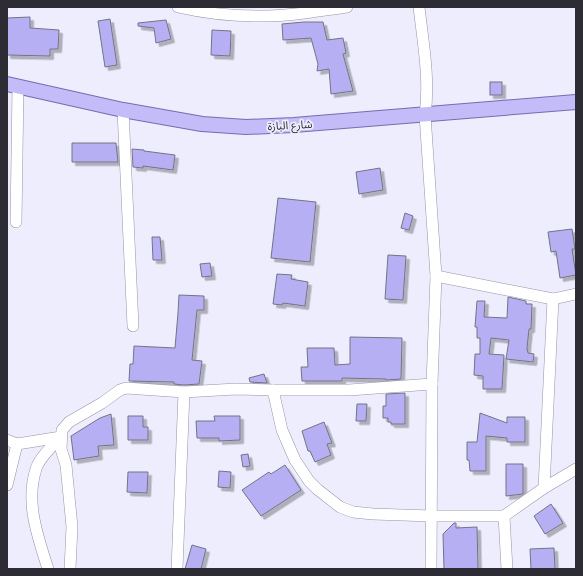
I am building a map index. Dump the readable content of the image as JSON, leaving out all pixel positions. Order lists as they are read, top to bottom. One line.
{"streets":{"main road":["شارع البازة"]}}
